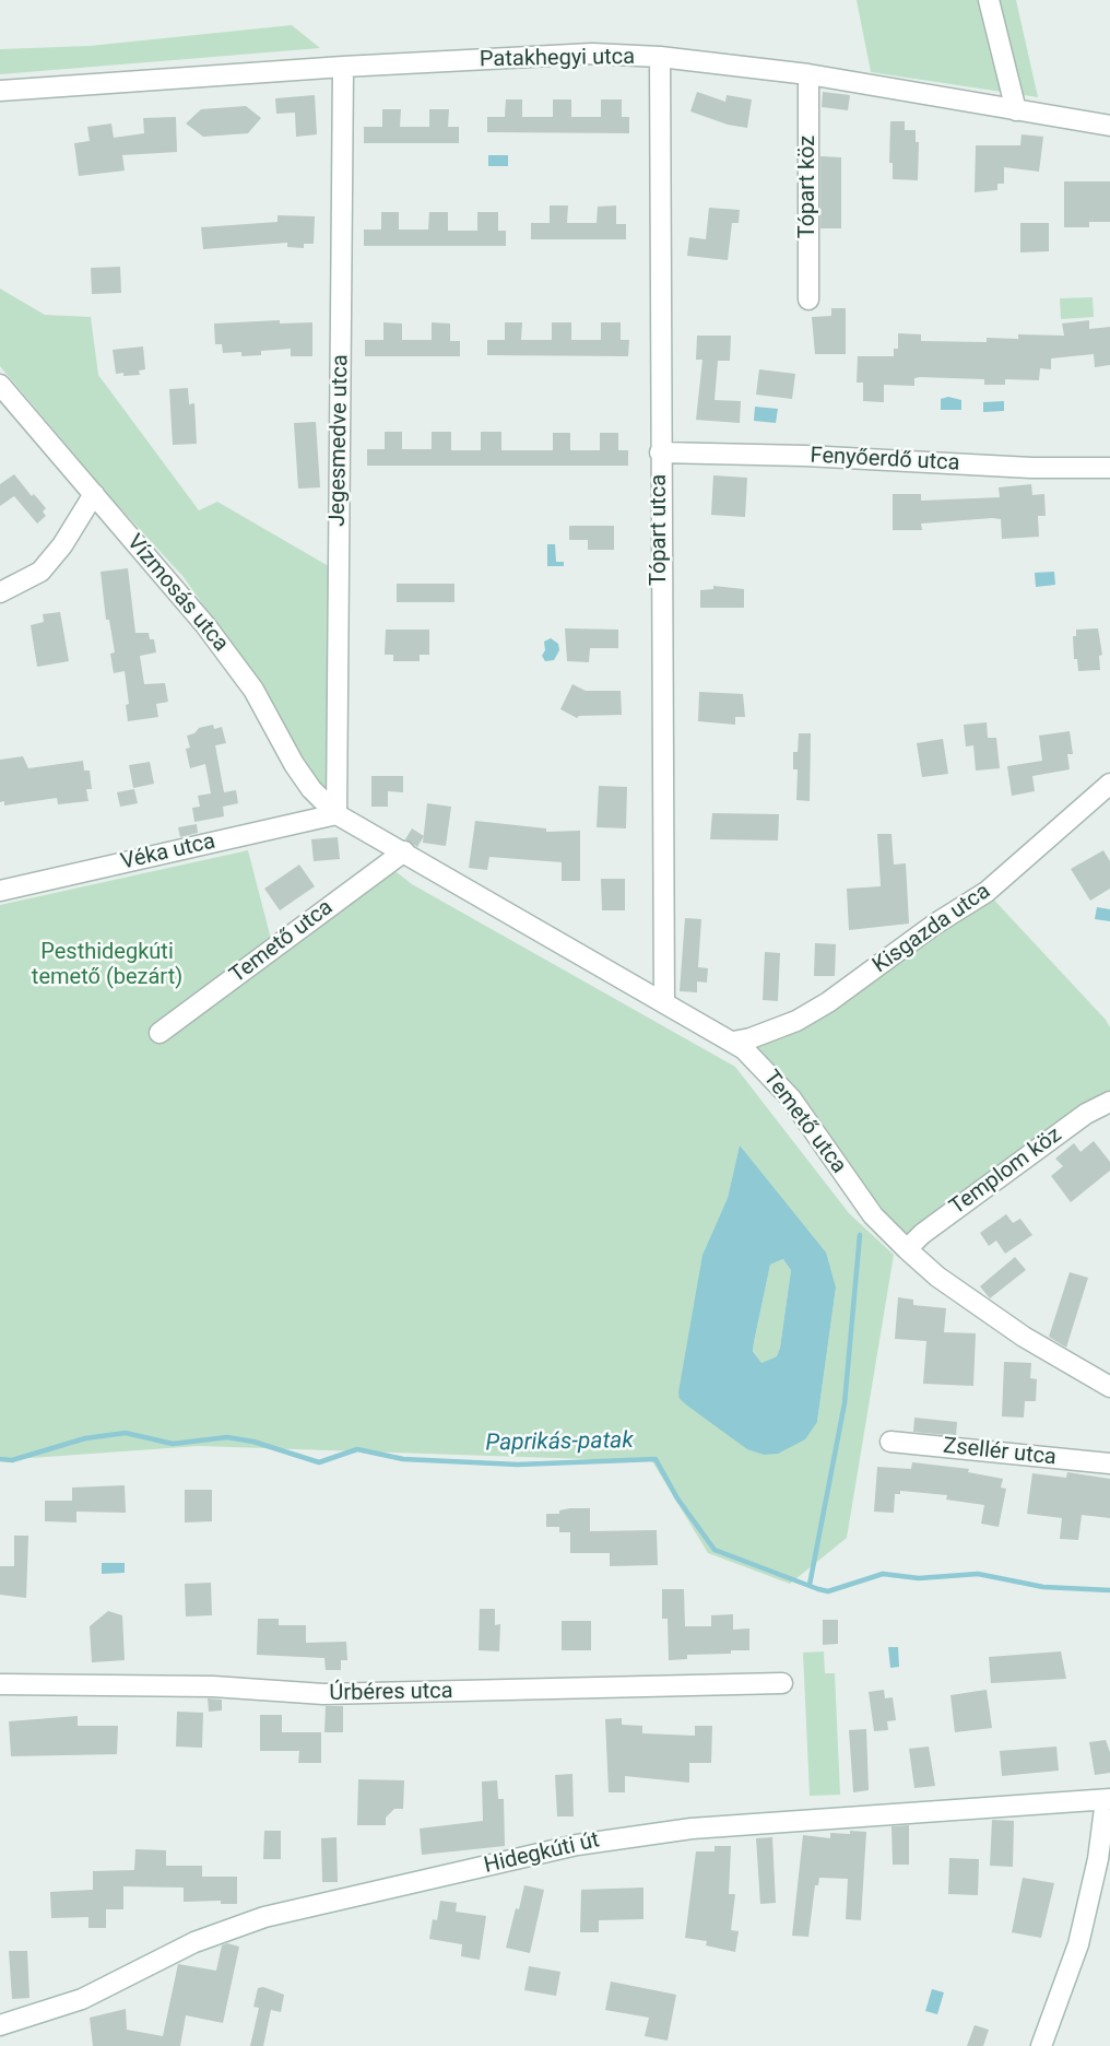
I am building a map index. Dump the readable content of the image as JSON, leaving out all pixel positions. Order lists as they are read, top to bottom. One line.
{"streets":{"street":["Patakhegyi utca","Tópart köz","Jegesmedve utca","Fenyőerdő utca","Tópart utca","Vízmosás utca","Véka utca","Kisgazda utca","Temető utca","Templom köz","Zsellér utca","Úrbéres utca","Hidegkúti út"]},"crossings":[["Patakhegyi utca","Tópart köz"],["Patakhegyi utca","Jegesmedve utca"],["Patakhegyi utca","Tópart utca"],["Jegesmedve utca","Vízmosás utca"],["Jegesmedve utca","Véka utca"],["Jegesmedve utca","Temető utca"],["Fenyőerdő utca","Tópart utca"],["Tópart utca","Temető utca"],["Vízmosás utca","Véka utca"],["Vízmosás utca","Temető utca"],["Véka utca","Temető utca"],["Kisgazda utca","Temető utca"],["Temető utca","Templom köz"]],"water":["Paprikás-patak"],"parks":["Pesthidegkúti temető (bezárt)"]}
